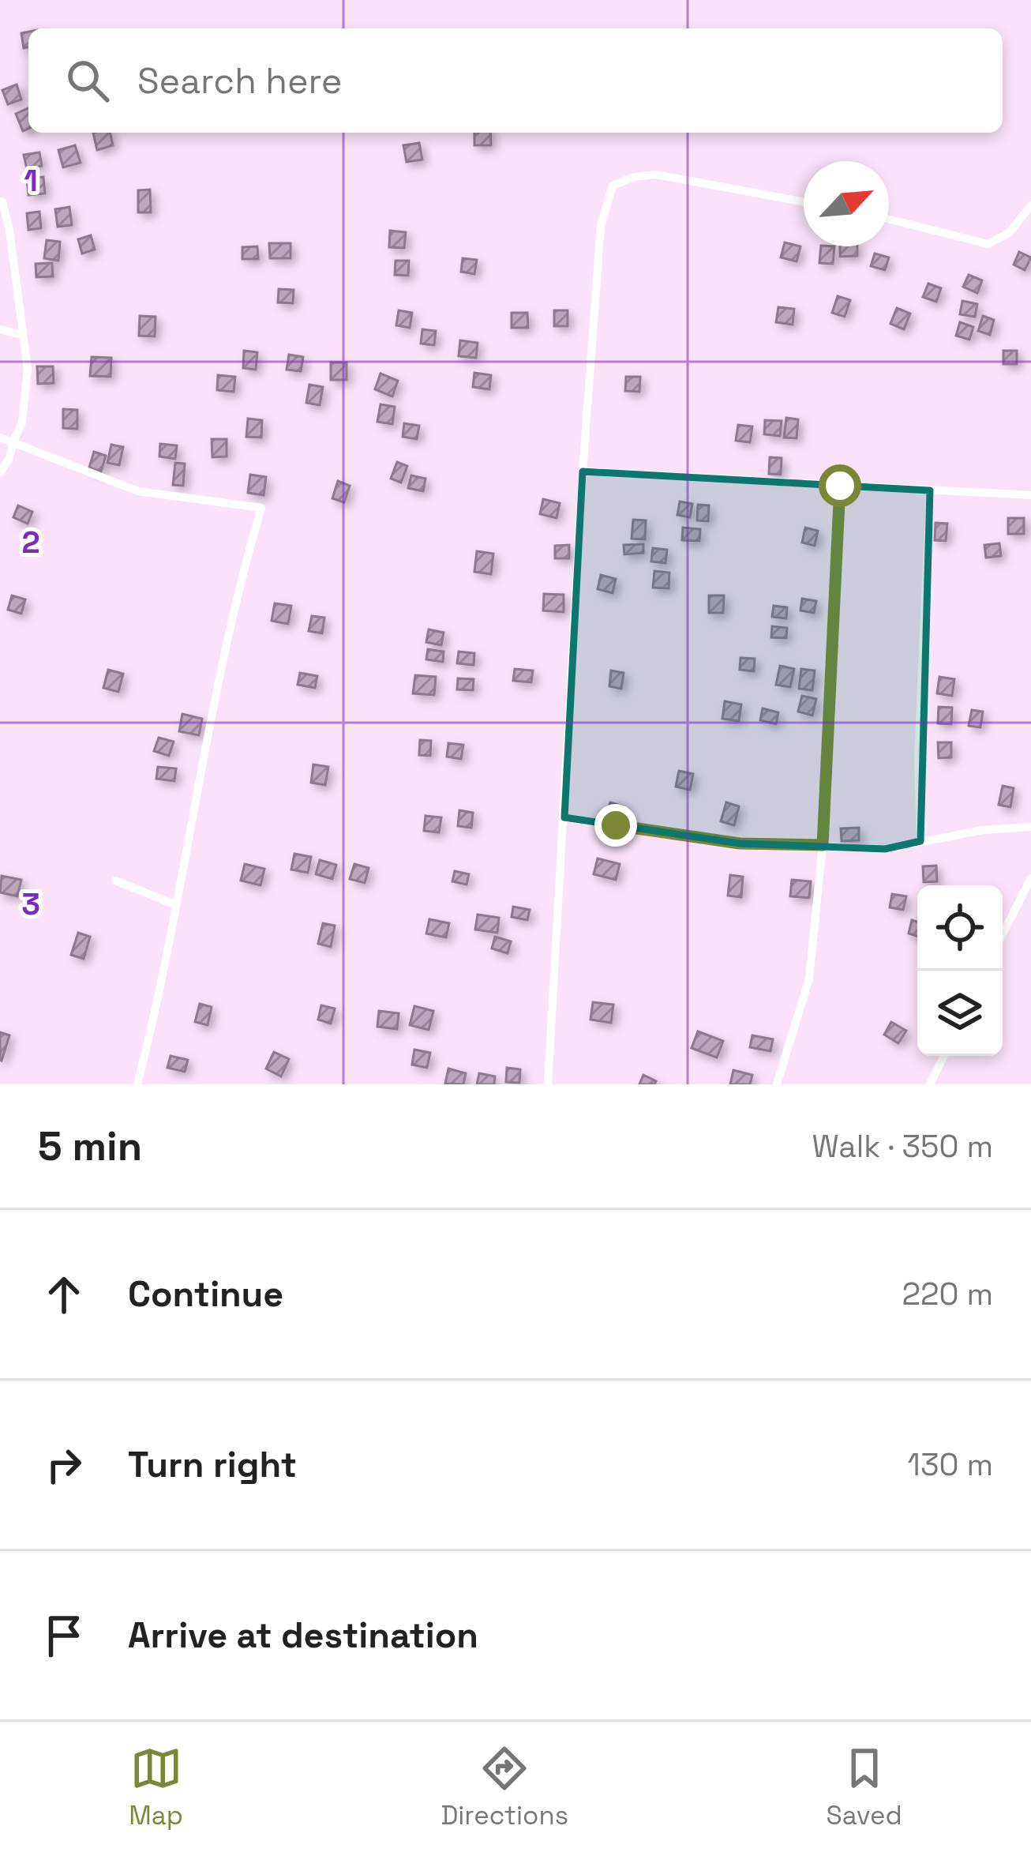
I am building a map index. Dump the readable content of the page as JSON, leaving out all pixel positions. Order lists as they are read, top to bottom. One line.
{"north":"top right","page":{"search":"Search here","heading":["5 min","Walk · 350 m"],"list":[["Continue","220 m"],["Turn right","130 m"],"Arrive at destination"],"nav":["Map","Directions","Saved"]},"grid":{"rows":["1","2","3"]}}
